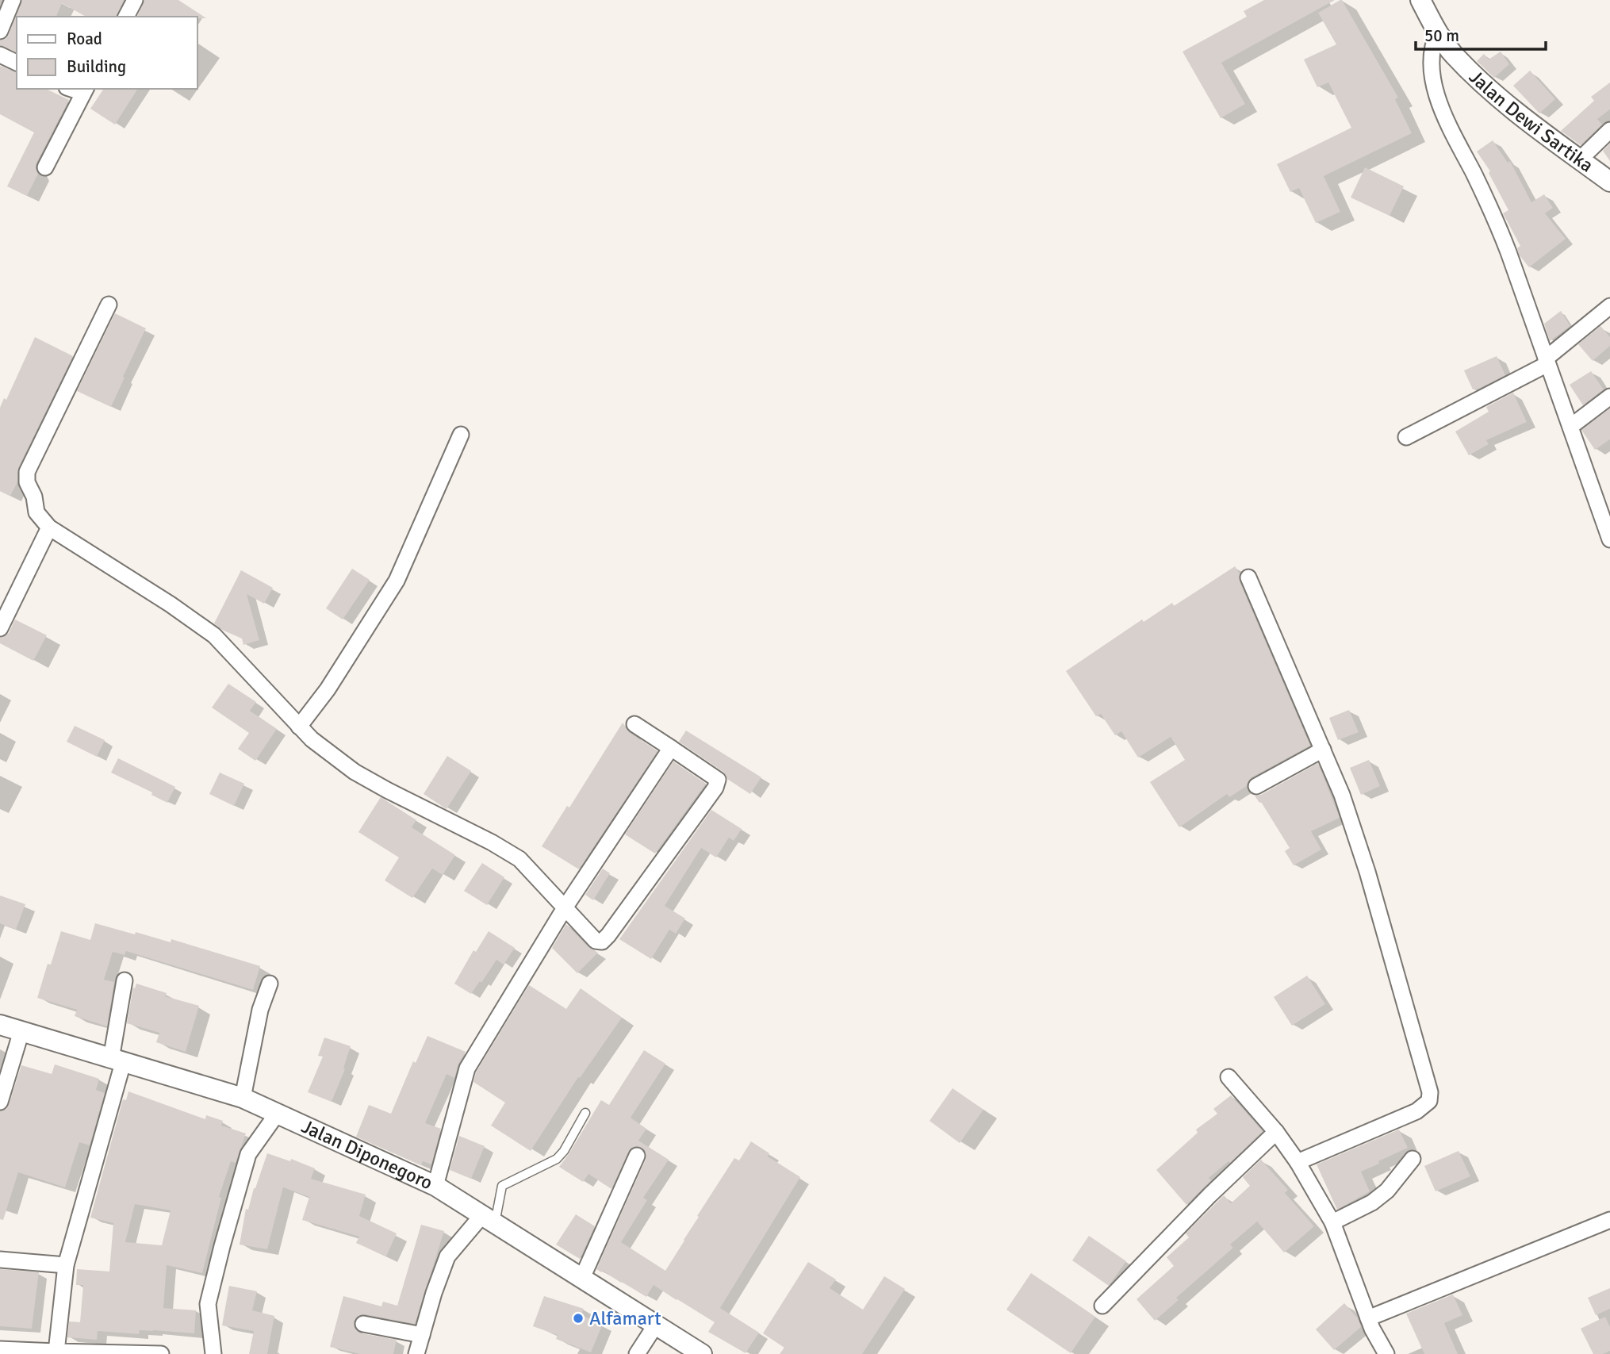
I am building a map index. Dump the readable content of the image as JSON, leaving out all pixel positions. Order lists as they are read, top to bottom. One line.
{"streets":{"street":["Jalan Dewi Sartika","Jalan Diponegoro"]},"places":["Alfamart"],"legend":["Road","Building"],"scale_bar":"50 m"}
